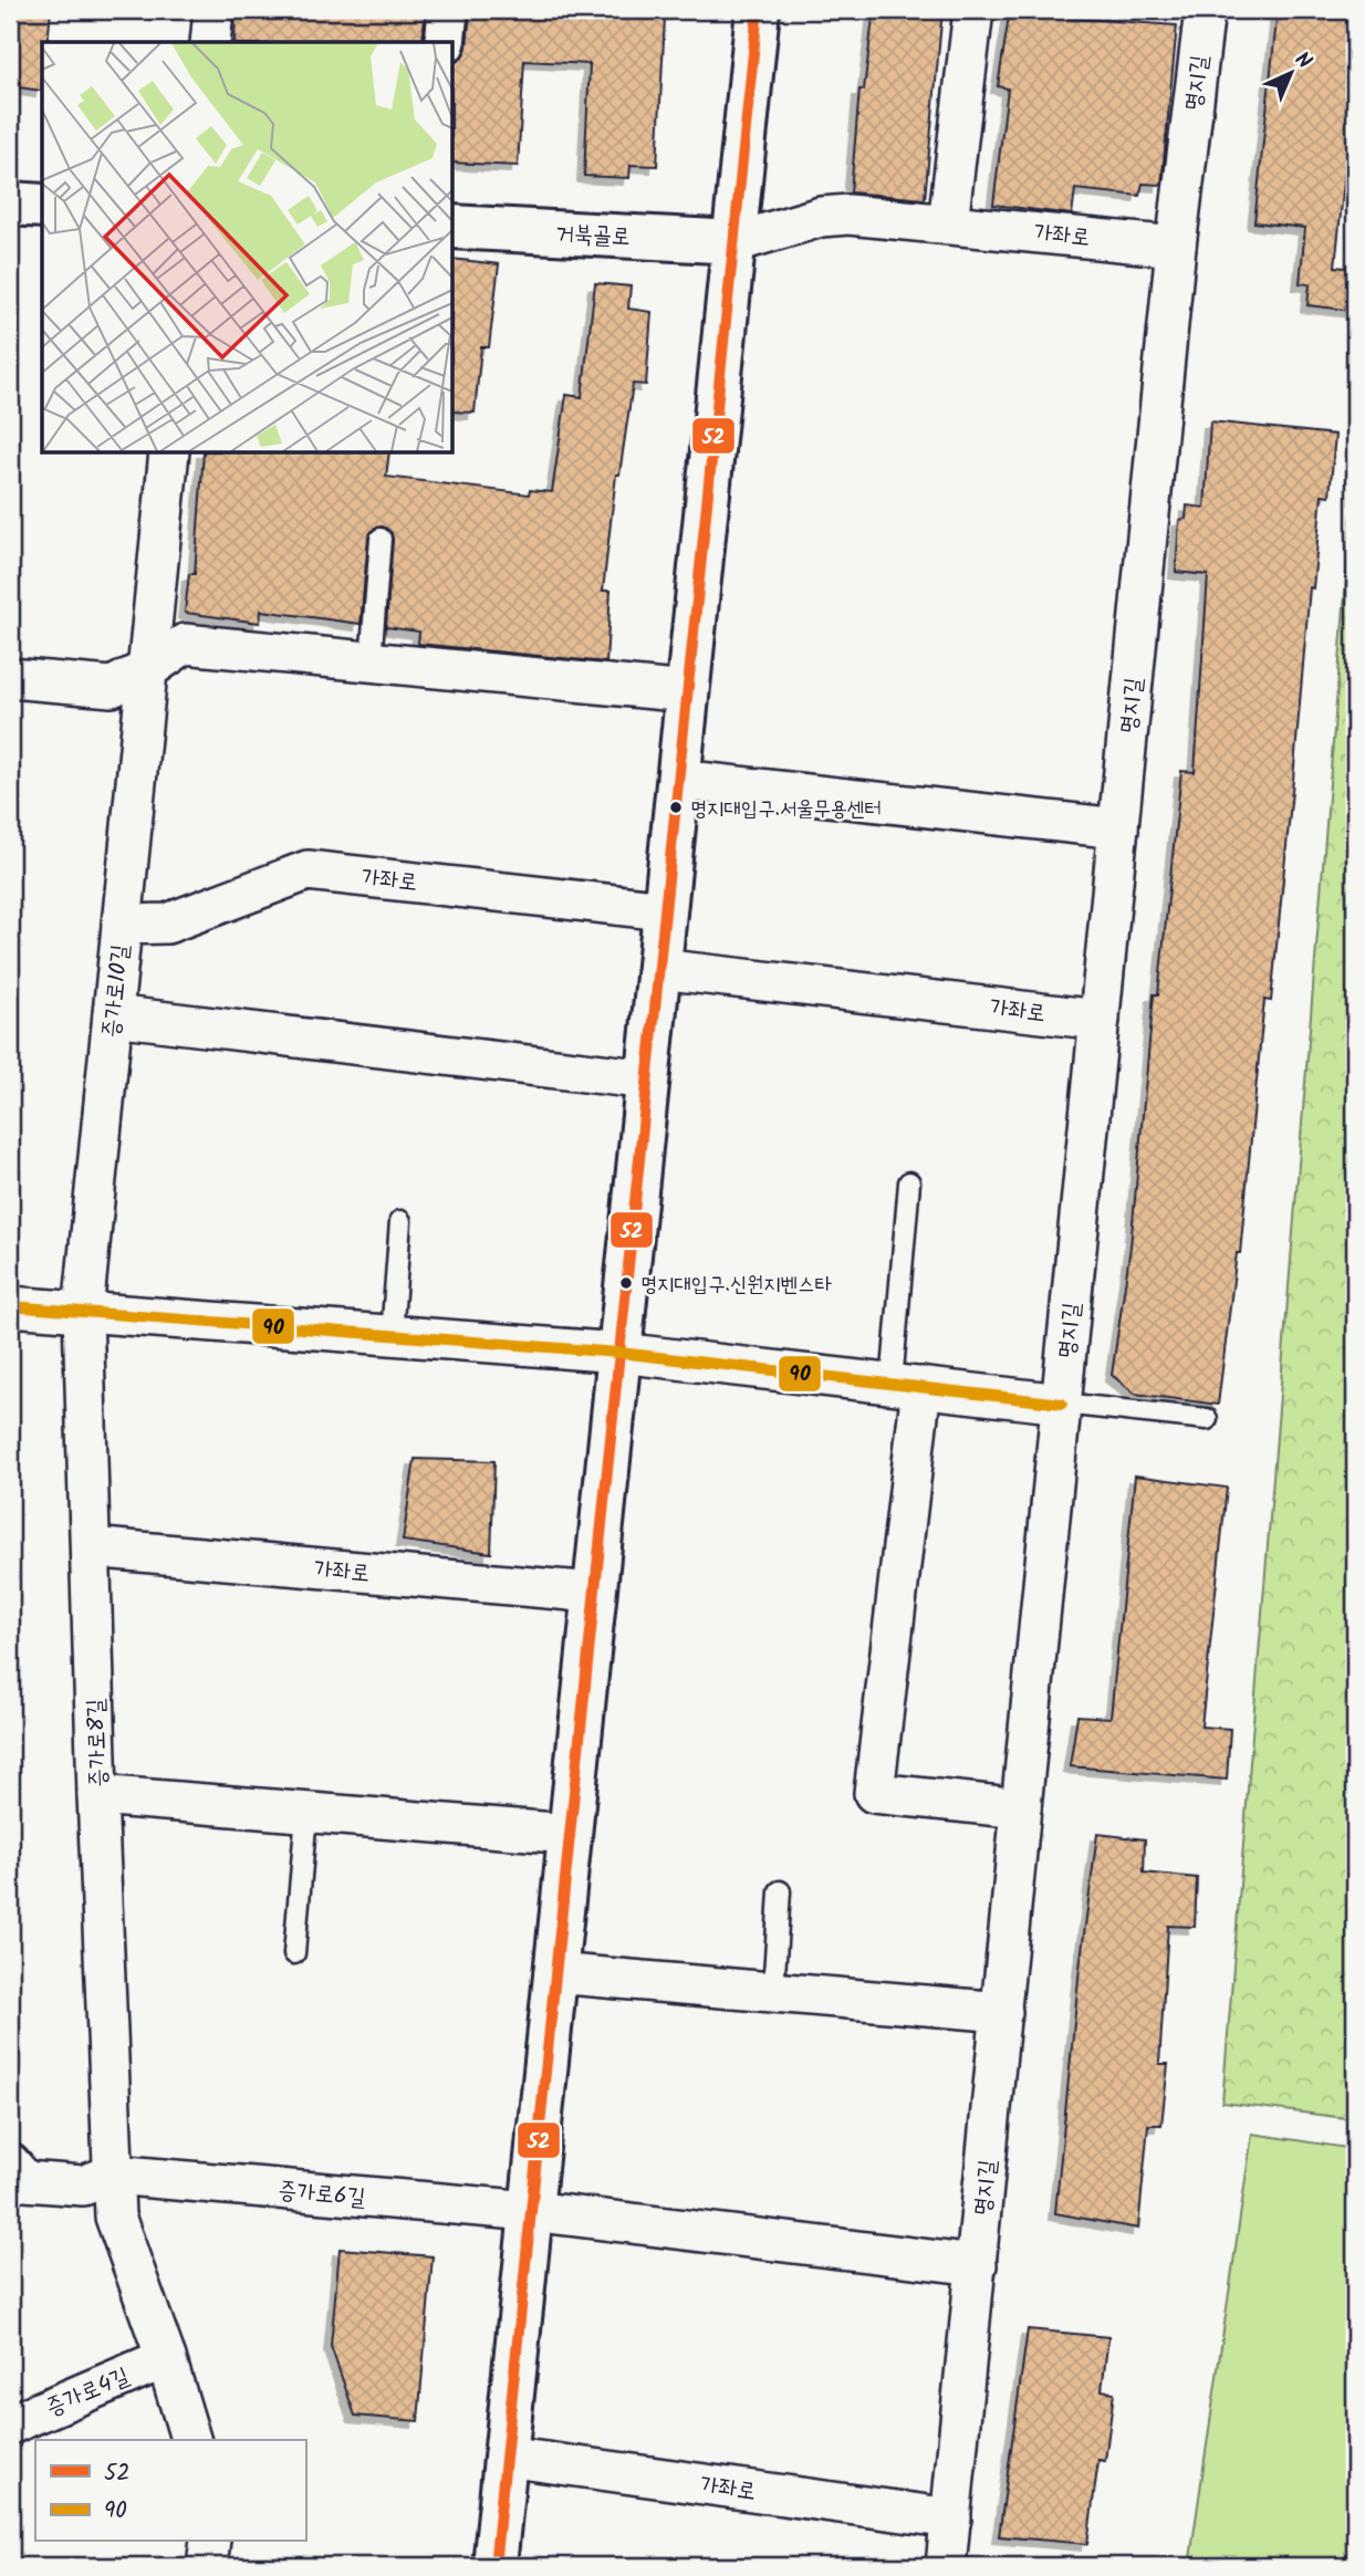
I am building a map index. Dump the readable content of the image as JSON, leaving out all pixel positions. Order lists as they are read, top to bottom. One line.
{"streets":{"main road":["거북골로"],"street":["명지길","가좌로","증가로10길","증가로8길","증가로6길","증가로4길"]},"crossings":[["명지길","가좌로"],["거북골로","가좌로"],["가좌로","증가로10길"],["가좌로","증가로8길"],["증가로10길","증가로8길"],["증가로8길","증가로6길"]],"places":["명지대입구.서울무용센터","명지대입구.신원지벤스타"],"lines":["transit line 52","transit line 90"],"legend":["52","90"],"north":"top right"}
